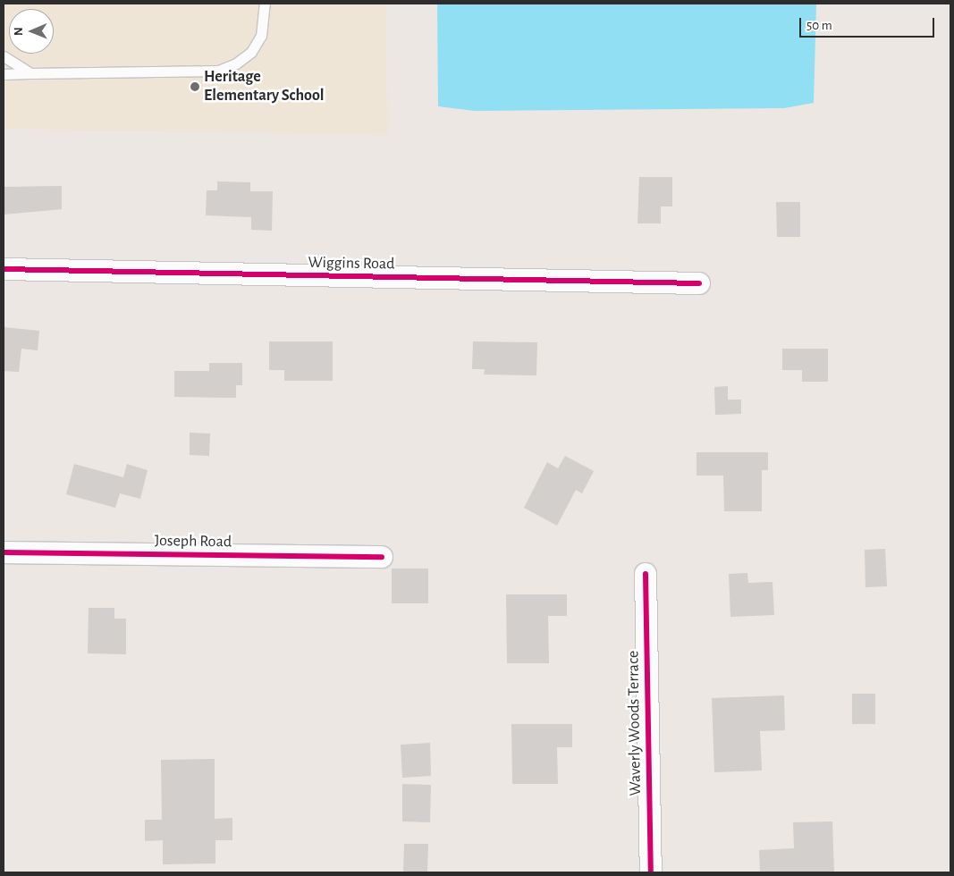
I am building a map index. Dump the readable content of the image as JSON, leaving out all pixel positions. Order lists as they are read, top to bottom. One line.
{"streets":{"street":["Wiggins Road","Joseph Road","Waverly Woods Terrace"]},"places":["Heritage Elementary School"],"scale_bar":"50 m","north":"left"}
